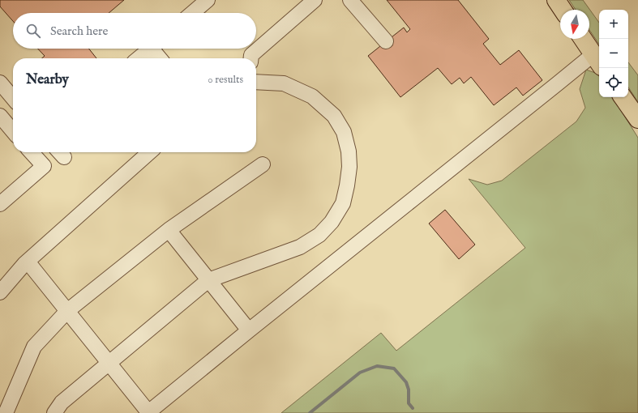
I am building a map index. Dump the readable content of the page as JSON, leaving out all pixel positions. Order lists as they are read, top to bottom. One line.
{"north":"bottom","page":{"map_buttons":["+","−"],"search":"Search here","heading":["Nearby","0 results"]}}
